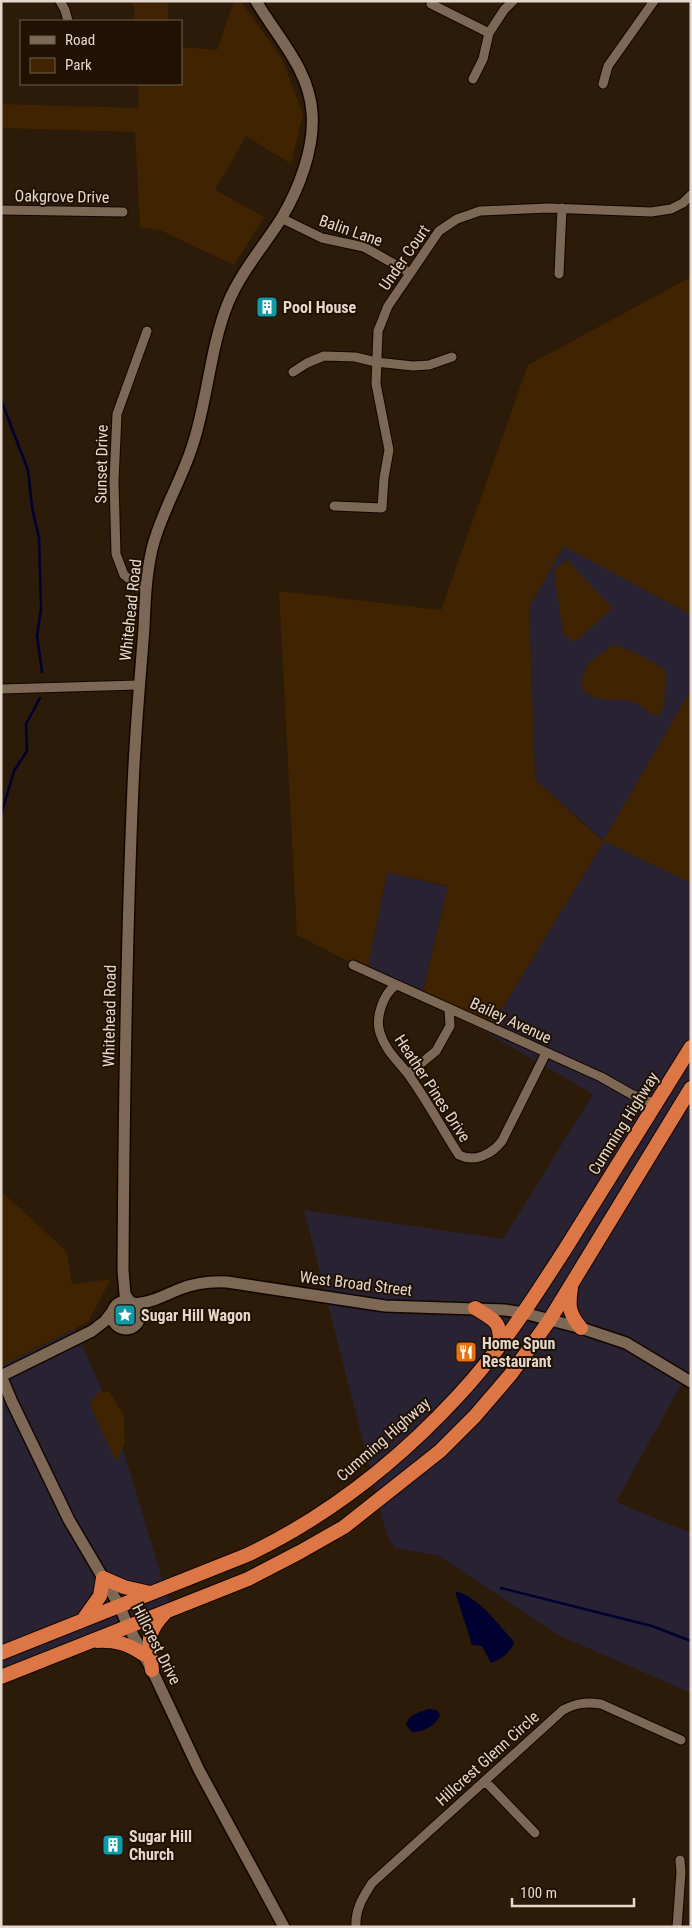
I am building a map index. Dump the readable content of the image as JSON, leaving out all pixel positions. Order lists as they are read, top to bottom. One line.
{"streets":{"highway":["Cumming Highway"],"street":["Oakgrove Drive","Balin Lane","Under Court","Sunset Drive","Whitehead Road","Bailey Avenue","Heather Pines Drive","West Broad Street","Hillcrest Drive","Hillcrest Glenn Circle"]},"crossings":[["Balin Lane","Under Court"],["Balin Lane","Whitehead Road"],["Sunset Drive","Whitehead Road"],["Whitehead Road","West Broad Street"],["Bailey Avenue","Heather Pines Drive"],["Bailey Avenue","Cumming Highway"],["Cumming Highway","West Broad Street"],["Cumming Highway","Hillcrest Drive"]],"places":{"building":["Pool House","Sugar Hill Church"],"place":["Sugar Hill Wagon"],"restaurant":["Home Spun Restaurant"]},"legend":["Road","Park"],"scale_bar":"100 m"}
